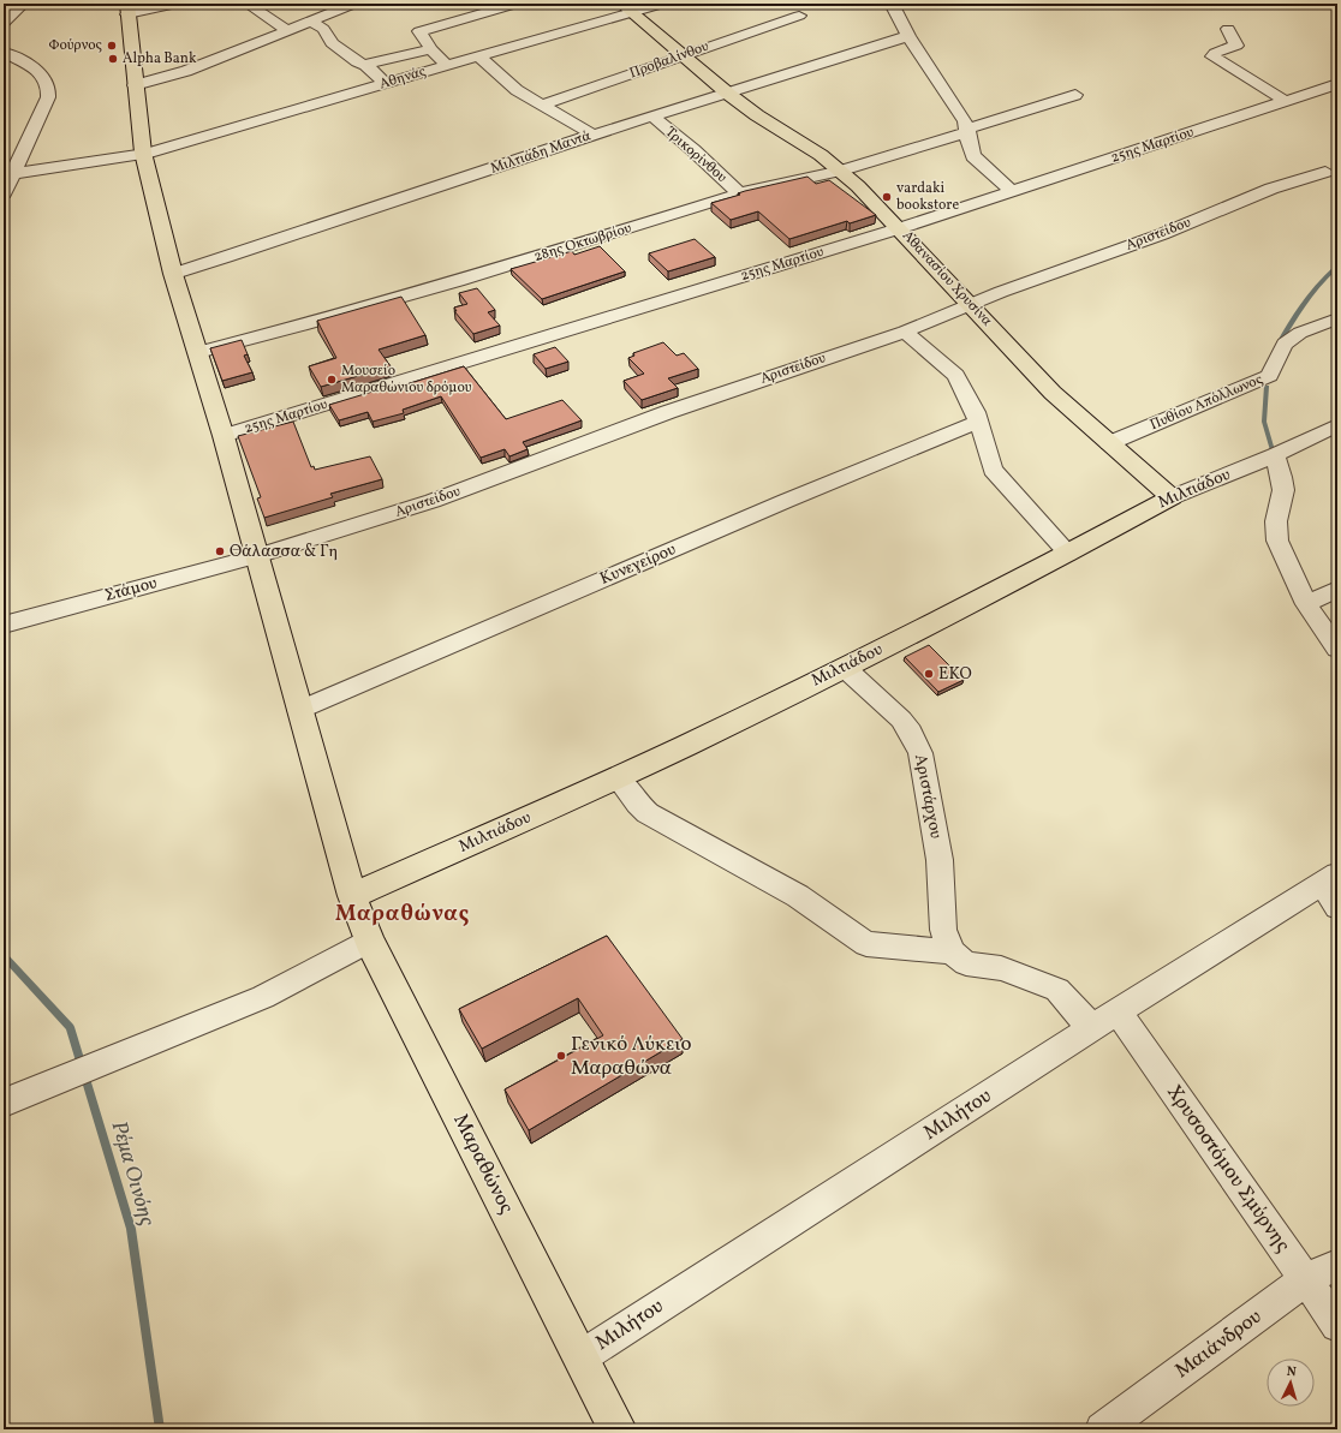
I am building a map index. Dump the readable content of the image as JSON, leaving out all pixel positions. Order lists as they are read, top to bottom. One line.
{"streets":{"main road":["Αθανασίου Χρυσίνα","Μιλτιάδου","Μαραθώνος"],"street":["Προβαλίνθου","Αθηνάς","25ης Μαρτίου","Μιλτιάδη Μαντά","Τρικορίνθου","Αριστείδου","28ης Οκτωβρίου","Πυθίου Απόλλωνος","Κυνεγείρου","Στάμου","Αριστάρχου","Μιλήτου","Χρυσοστόμου Σμύρνης","Μαιάνδρου"]},"crossings":[["Προβαλίνθου","Αθανασίου Χρυσίνα"],["Αθηνάς","Αθανασίου Χρυσίνα"],["Αθηνάς","Μαραθώνος"],["25ης Μαρτίου","Αθανασίου Χρυσίνα"],["25ης Μαρτίου","Μαραθώνος"],["Μιλτιάδη Μαντά","Τρικορίνθου"],["Μιλτιάδη Μαντά","Αθανασίου Χρυσίνα"],["Μιλτιάδη Μαντά","Μαραθώνος"],["Τρικορίνθου","28ης Οκτωβρίου"],["Αριστείδου","Αθανασίου Χρυσίνα"],["Αριστείδου","Στάμου"],["Αριστείδου","Μαραθώνος"],["28ης Οκτωβρίου","Αθανασίου Χρυσίνα"],["28ης Οκτωβρίου","Μαραθώνος"],["Αθανασίου Χρυσίνα","Πυθίου Απόλλωνος"],["Αθανασίου Χρυσίνα","Μιλτιάδου"],["Μιλτιάδου","Αριστάρχου"],["Μιλτιάδου","Μαραθώνος"],["Κυνεγείρου","Μαραθώνος"],["Στάμου","Μαραθώνος"],["Αριστάρχου","Χρυσοστόμου Σμύρνης"],["Μιλήτου","Μαραθώνος"],["Μιλήτου","Χρυσοστόμου Σμύρνης"],["Χρυσοστόμου Σμύρνης","Μαιάνδρου"]],"districts":["Μαραθώνας"],"water":["Ρέμα Οινόης"],"places":["Φούρνος","Alpha Bank","vardaki bookstore","Μουσείο Μαραθώνιου δρόμου","Θάλασσα & Γη","EKO","Γενικό Λύκειο Μαραθώνα"],"north":"top"}
